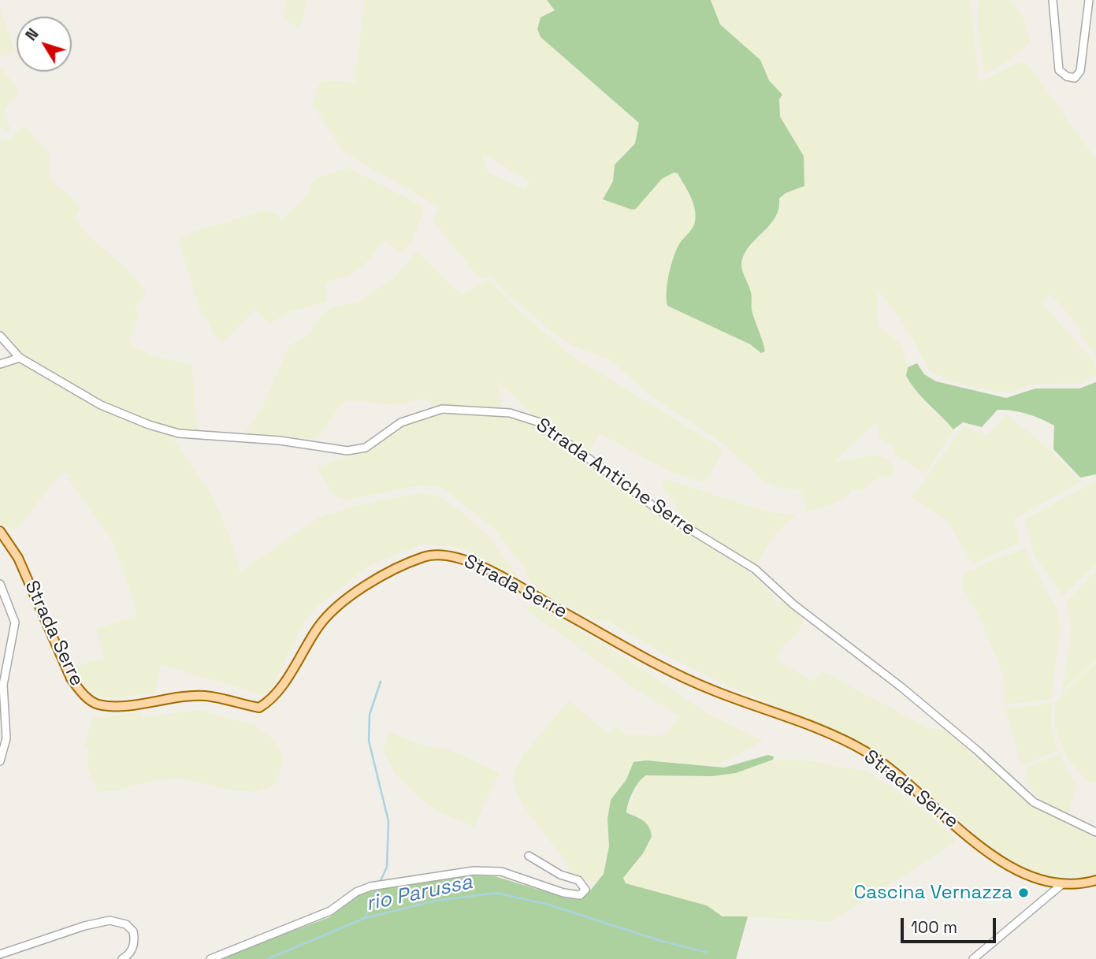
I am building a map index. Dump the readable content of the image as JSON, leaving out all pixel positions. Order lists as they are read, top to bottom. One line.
{"streets":{"main road":["Strada Serre"],"street":["Strada Antiche Serre"]},"water":["rio Parussa"],"places":["Cascina Vernazza"],"scale_bar":"100 m","north":"top left"}
